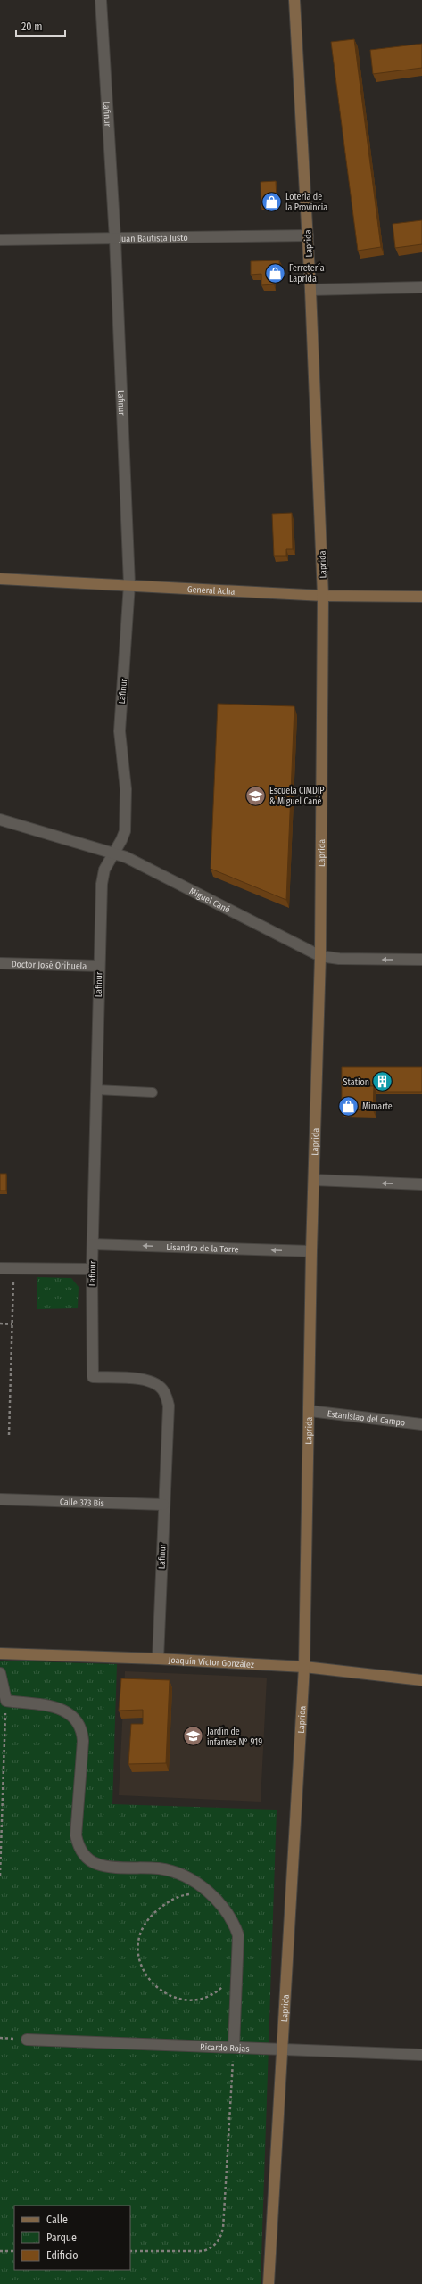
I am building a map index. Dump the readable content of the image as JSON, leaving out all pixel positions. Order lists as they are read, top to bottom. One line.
{"streets":{"street":["Lafinur","Juan Bautista Justo","Laprida","General Acha","Miguel Cané","Doctor José Orihuela","Lisandro de la Torre","Estanislao del Campo","Calle 373 Bis","Joaquín Víctor González","Ricardo Rojas"]},"crossings":[["Lafinur","Juan Bautista Justo"],["Lafinur","General Acha"],["Lafinur","Miguel Cané"],["Lafinur","Doctor José Orihuela"],["Lafinur","Lisandro de la Torre"],["Lafinur","Calle 373 Bis"],["Lafinur","Joaquín Víctor González"],["Juan Bautista Justo","Laprida"],["Laprida","General Acha"],["Laprida","Miguel Cané"],["Laprida","Lisandro de la Torre"],["Laprida","Estanislao del Campo"],["Laprida","Joaquín Víctor González"],["Laprida","Ricardo Rojas"]],"one_way":["Lisandro de la Torre"],"places":{"shop":["Loteria de la Provincia","Ferretería Laprida","Mimarte"],"school or university":["Escuela CIMDIP & Miguel Cané","Jardín de infantes N° 919"],"building":["Station"]},"legend":["Calle","Parque","Edificio"],"scale_bar":"20 m"}
